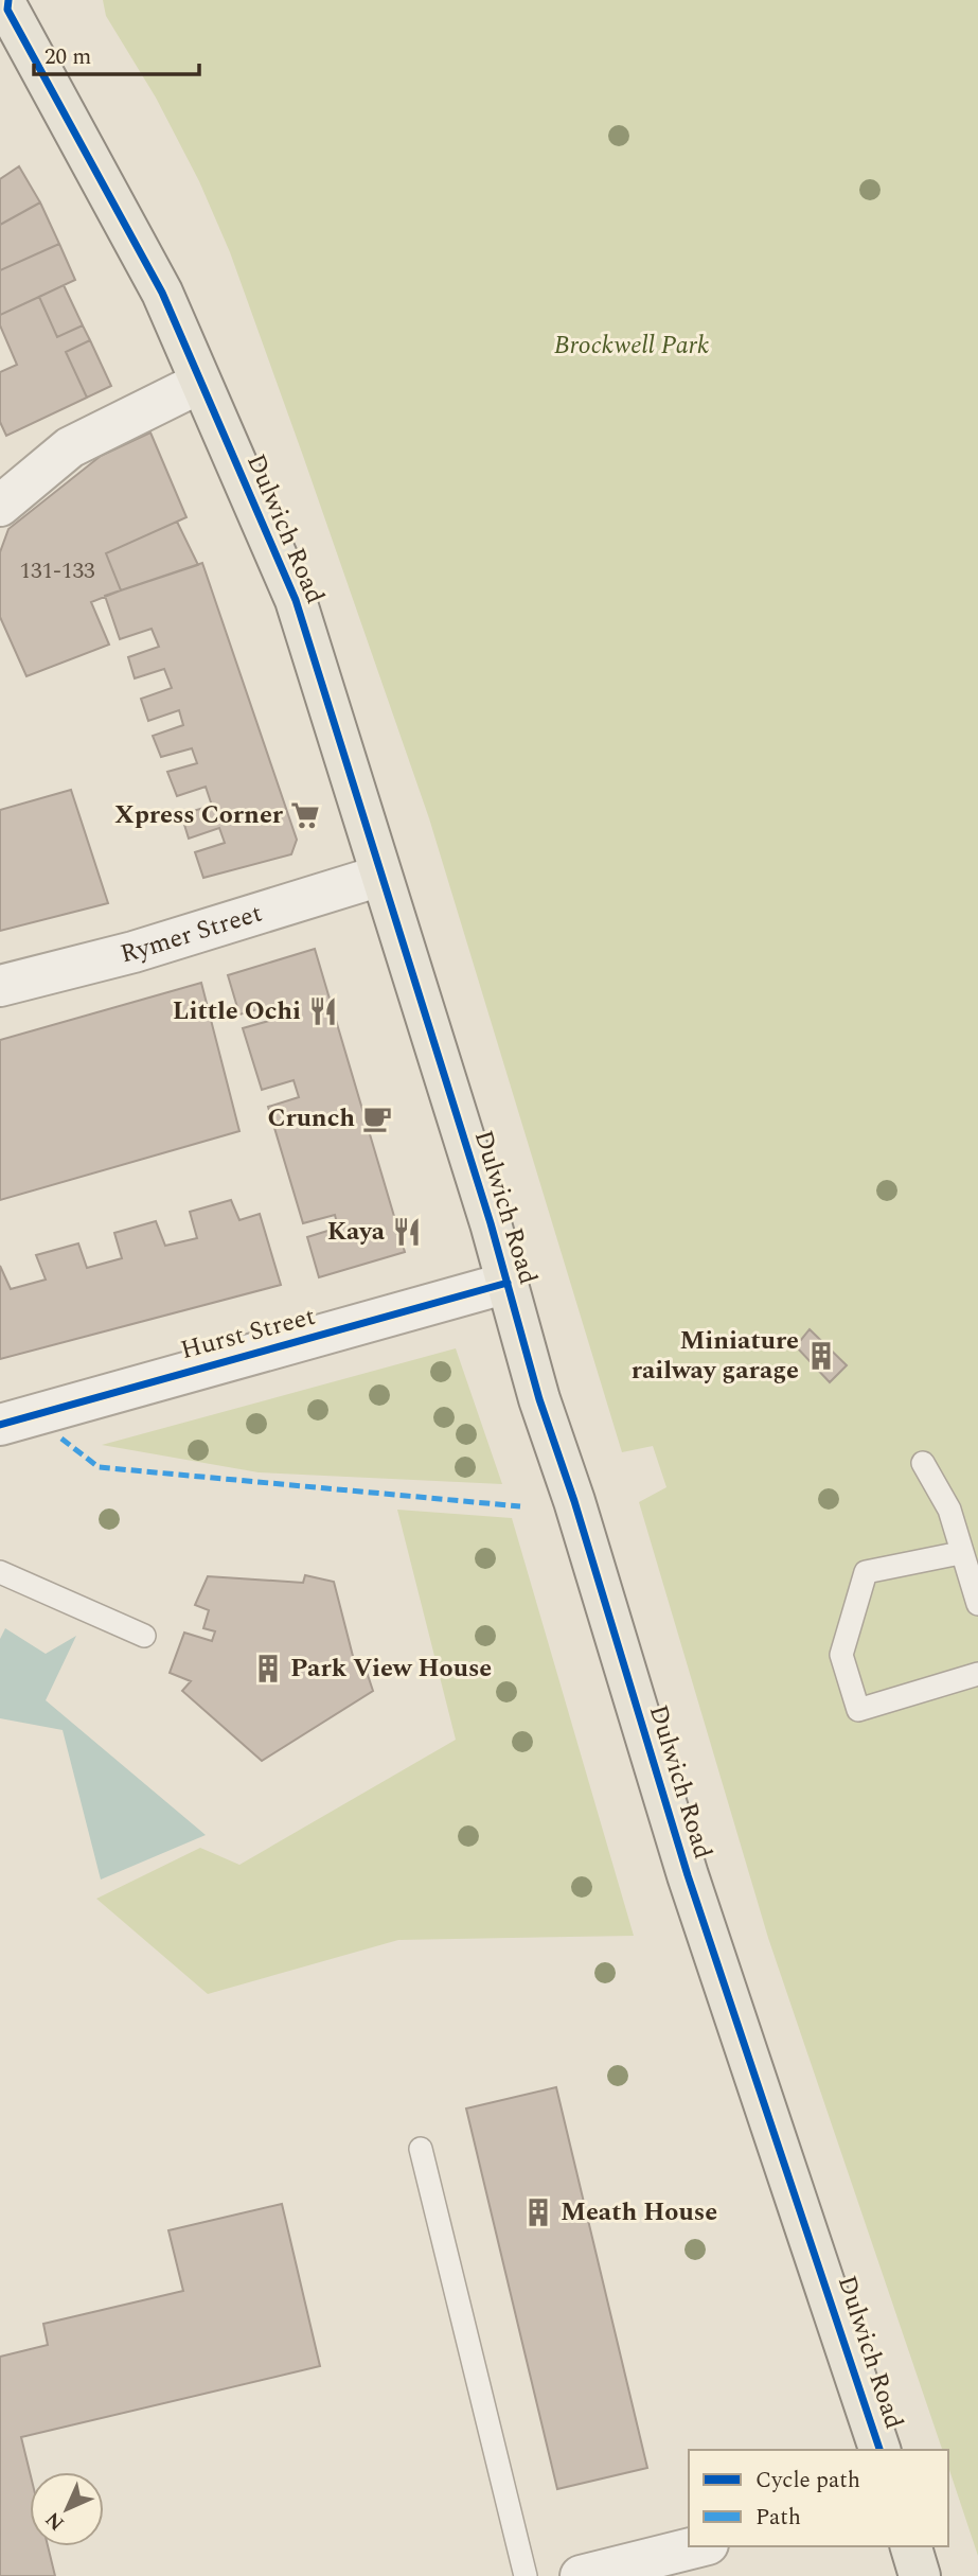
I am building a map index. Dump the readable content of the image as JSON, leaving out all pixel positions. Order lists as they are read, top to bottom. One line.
{"streets":{"main road":["Dulwich Road"],"street":["Rymer Street","Hurst Street"]},"crossings":[["Dulwich Road","Rymer Street"],["Dulwich Road","Hurst Street"]],"parks":["Brockwell Park"],"places":{"supermarket":["Xpress Corner"],"restaurant":["Little Ochi","Kaya"],"cafe":["Crunch"],"building":["Miniature railway garage","Park View House","Meath House"]},"house_numbers":["131-133"],"legend":["Cycle path","Path"],"scale_bar":"20 m","north":"bottom left"}
